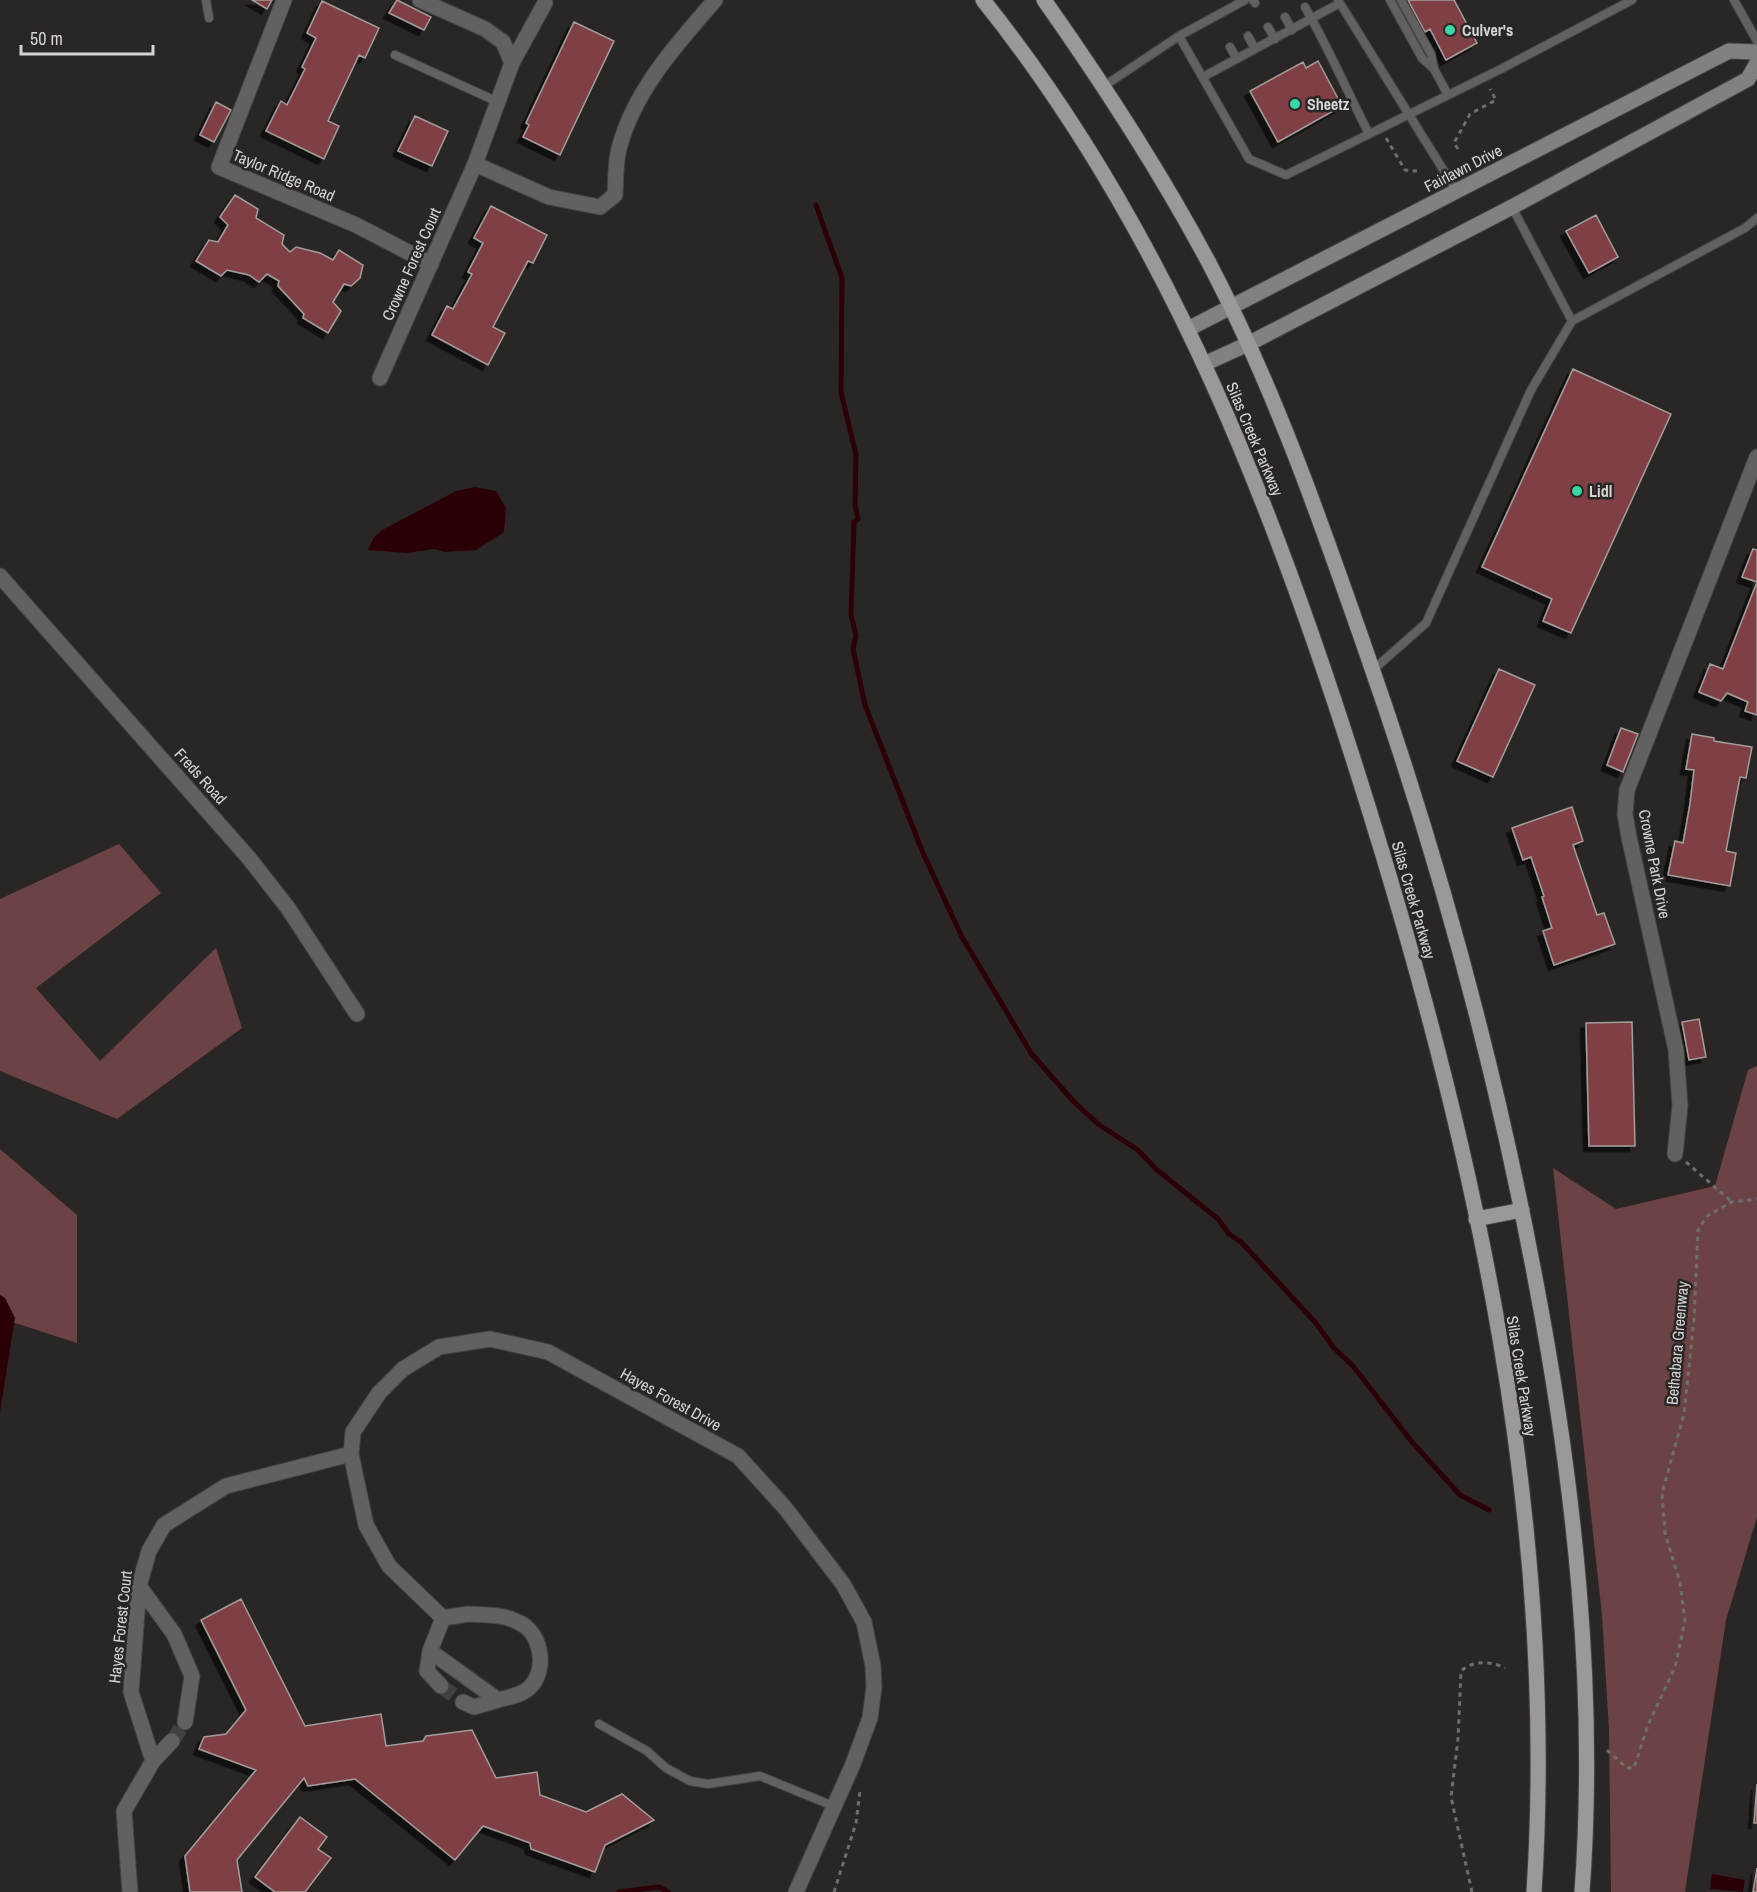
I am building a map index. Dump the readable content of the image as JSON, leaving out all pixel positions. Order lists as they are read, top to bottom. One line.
{"streets":{"main road":["Fairlawn Drive","Silas Creek Parkway"],"street":["Taylor Ridge Road","Crowne Forest Court","Freds Road","Crowne Park Drive","Hayes Forest Drive","Hayes Forest Court"],"path":["Bethabara Greenway"]},"crossings":[["Fairlawn Drive","Silas Creek Parkway"],["Taylor Ridge Road","Crowne Forest Court"],["Hayes Forest Drive","Hayes Forest Court"]],"places":["Culver's","Sheetz","Lidl"],"scale_bar":"50 m"}
